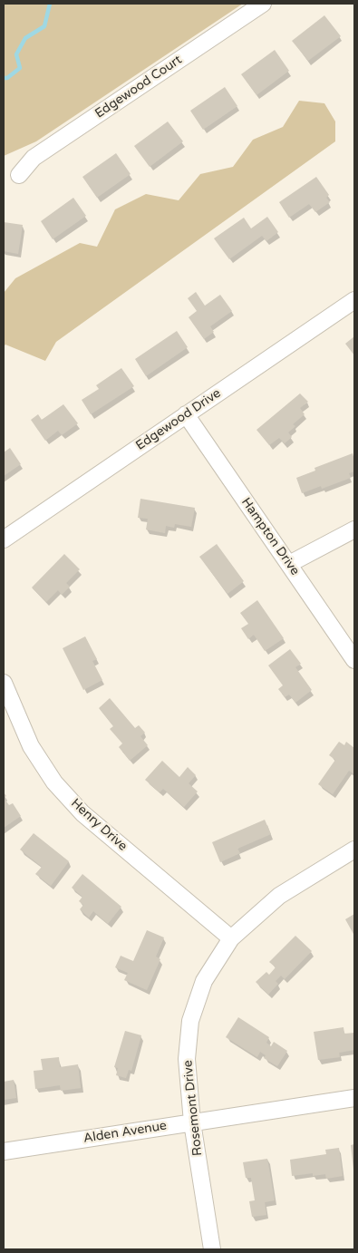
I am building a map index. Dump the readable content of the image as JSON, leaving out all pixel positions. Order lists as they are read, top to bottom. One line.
{"streets":{"street":["Edgewood Court","Edgewood Drive","Hampton Drive","Henry Drive","Rosemont Drive","Alden Avenue"]},"crossings":[["Edgewood Drive","Hampton Drive"],["Henry Drive","Rosemont Drive"],["Rosemont Drive","Alden Avenue"]]}
